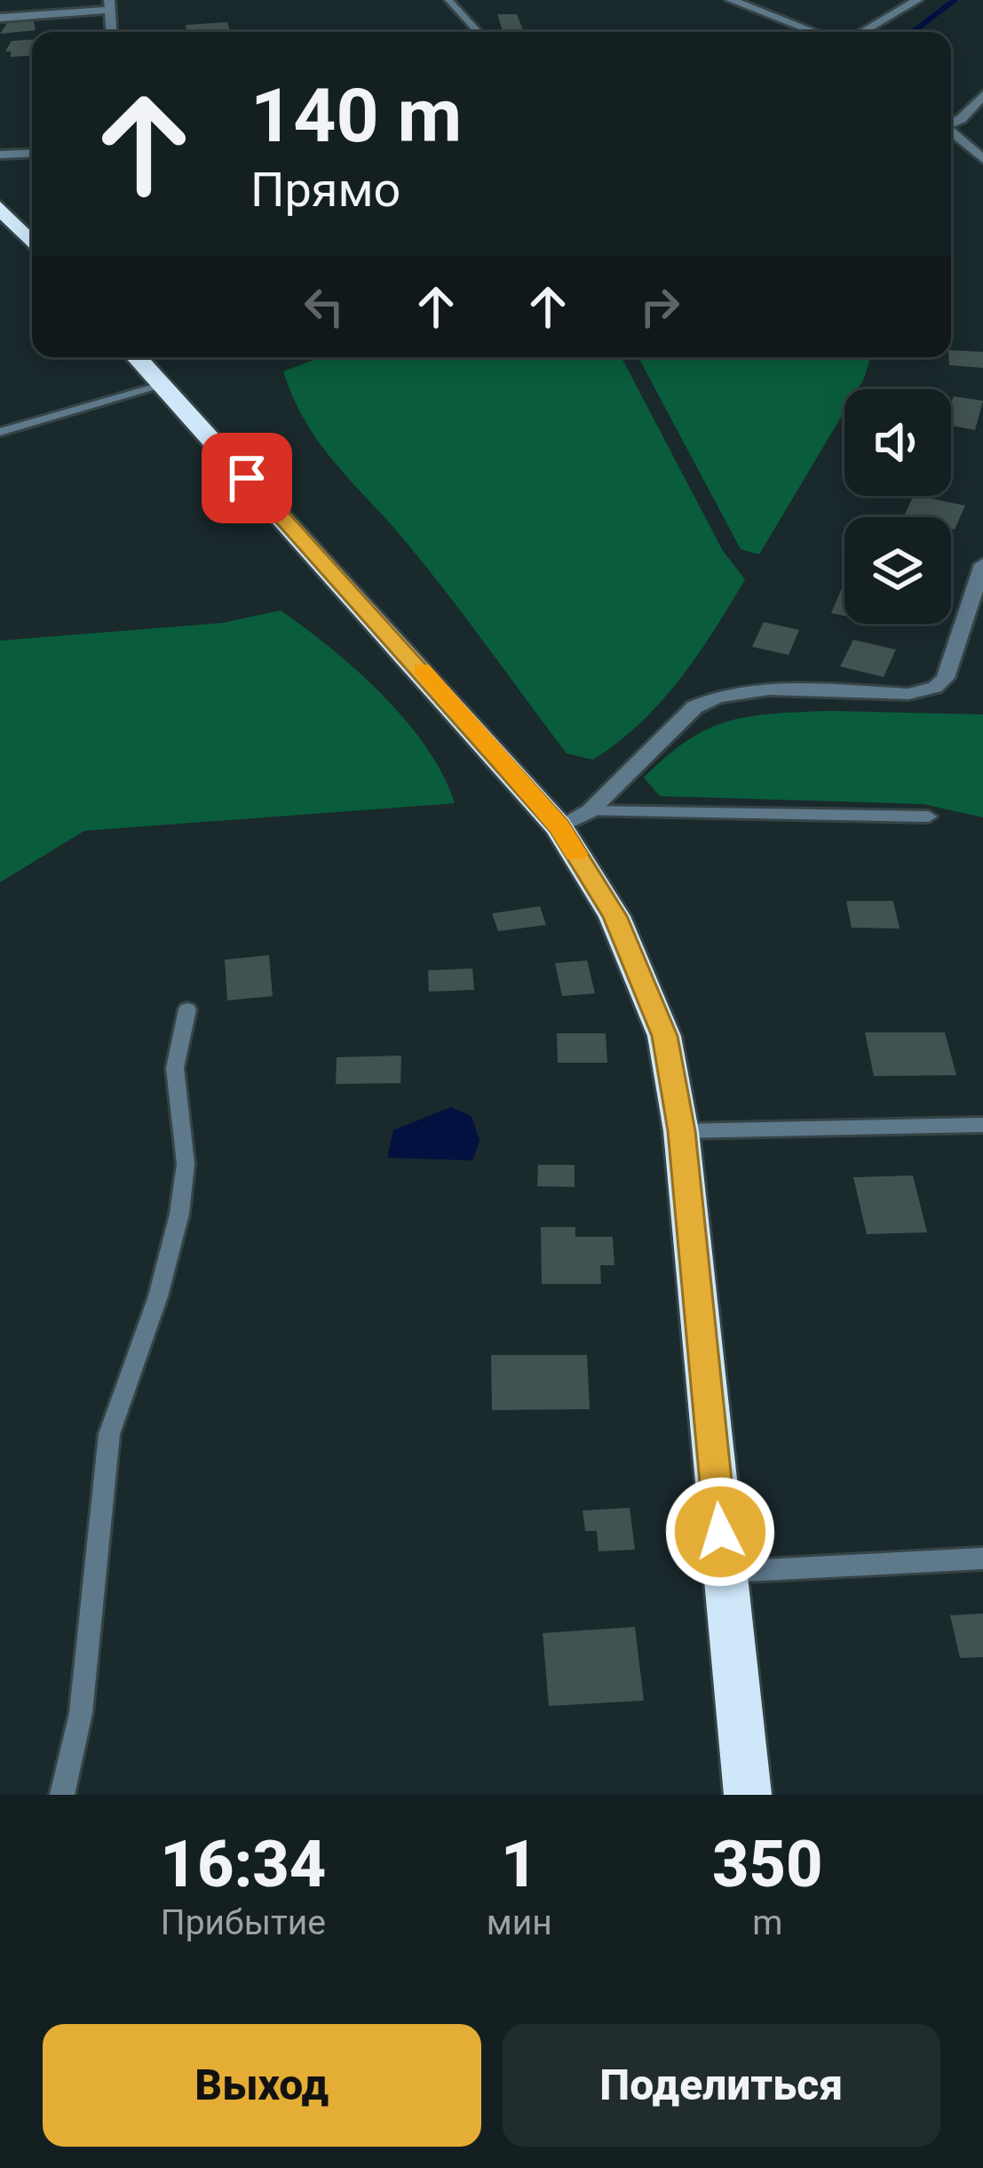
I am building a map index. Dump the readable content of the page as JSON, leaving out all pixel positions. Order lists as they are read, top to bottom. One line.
{"page":{"turn":["140 m","Прямо"],"eta":["16:34","Прибытие","1","мин","350","m"],"buttons":["Выход","Поделиться"]}}
